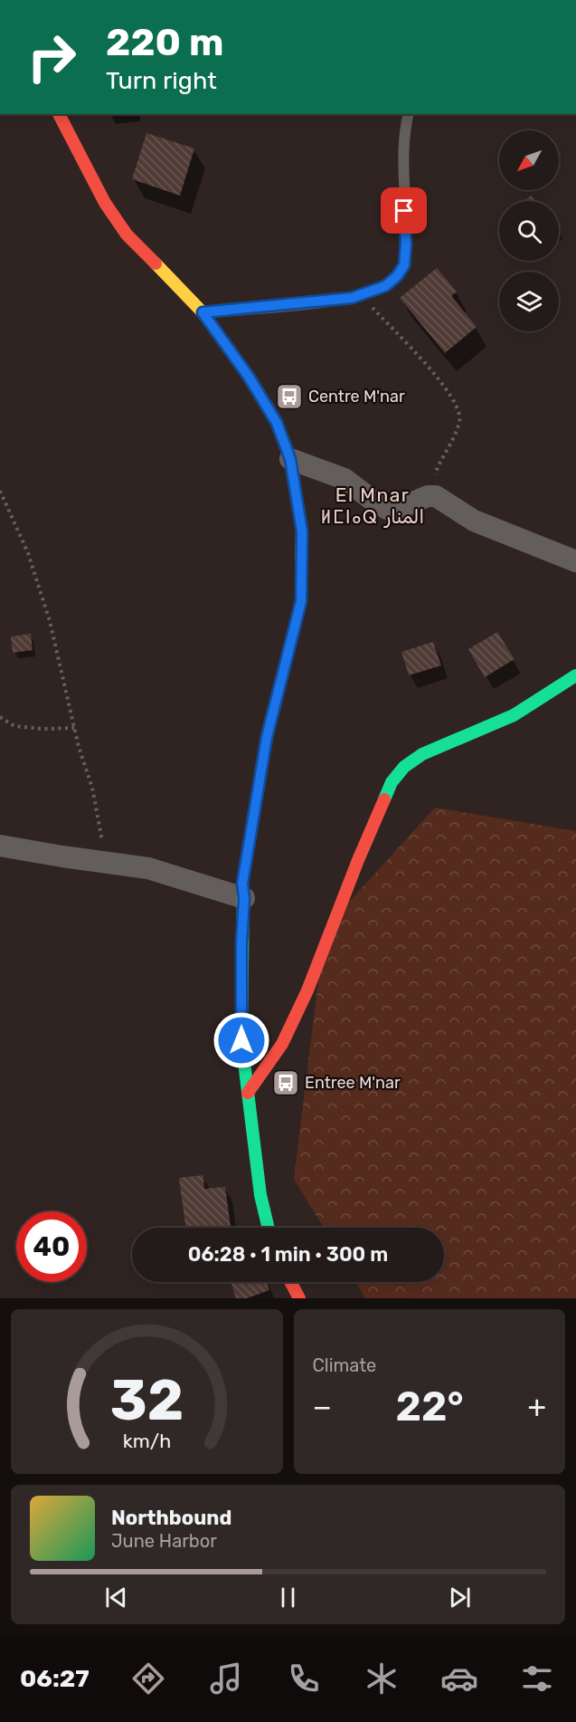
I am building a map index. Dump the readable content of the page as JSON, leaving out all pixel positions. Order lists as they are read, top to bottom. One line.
{"districts":["El Mnar ⵍⵎⵏⴰⵕ المنار"],"places":{"bus stop":["Centre M'nar","Entree M'nar"]},"north":"bottom left","page":{"turn":["220 m","Turn right"],"limit":"40","trip":"06:28 · 1 min · 300 m","tile":"Climate","heat":["−","22°","+"],"song":["Northbound","June Harbor"],"tabs":"06:27","gauge":["32","km/h"]}}
